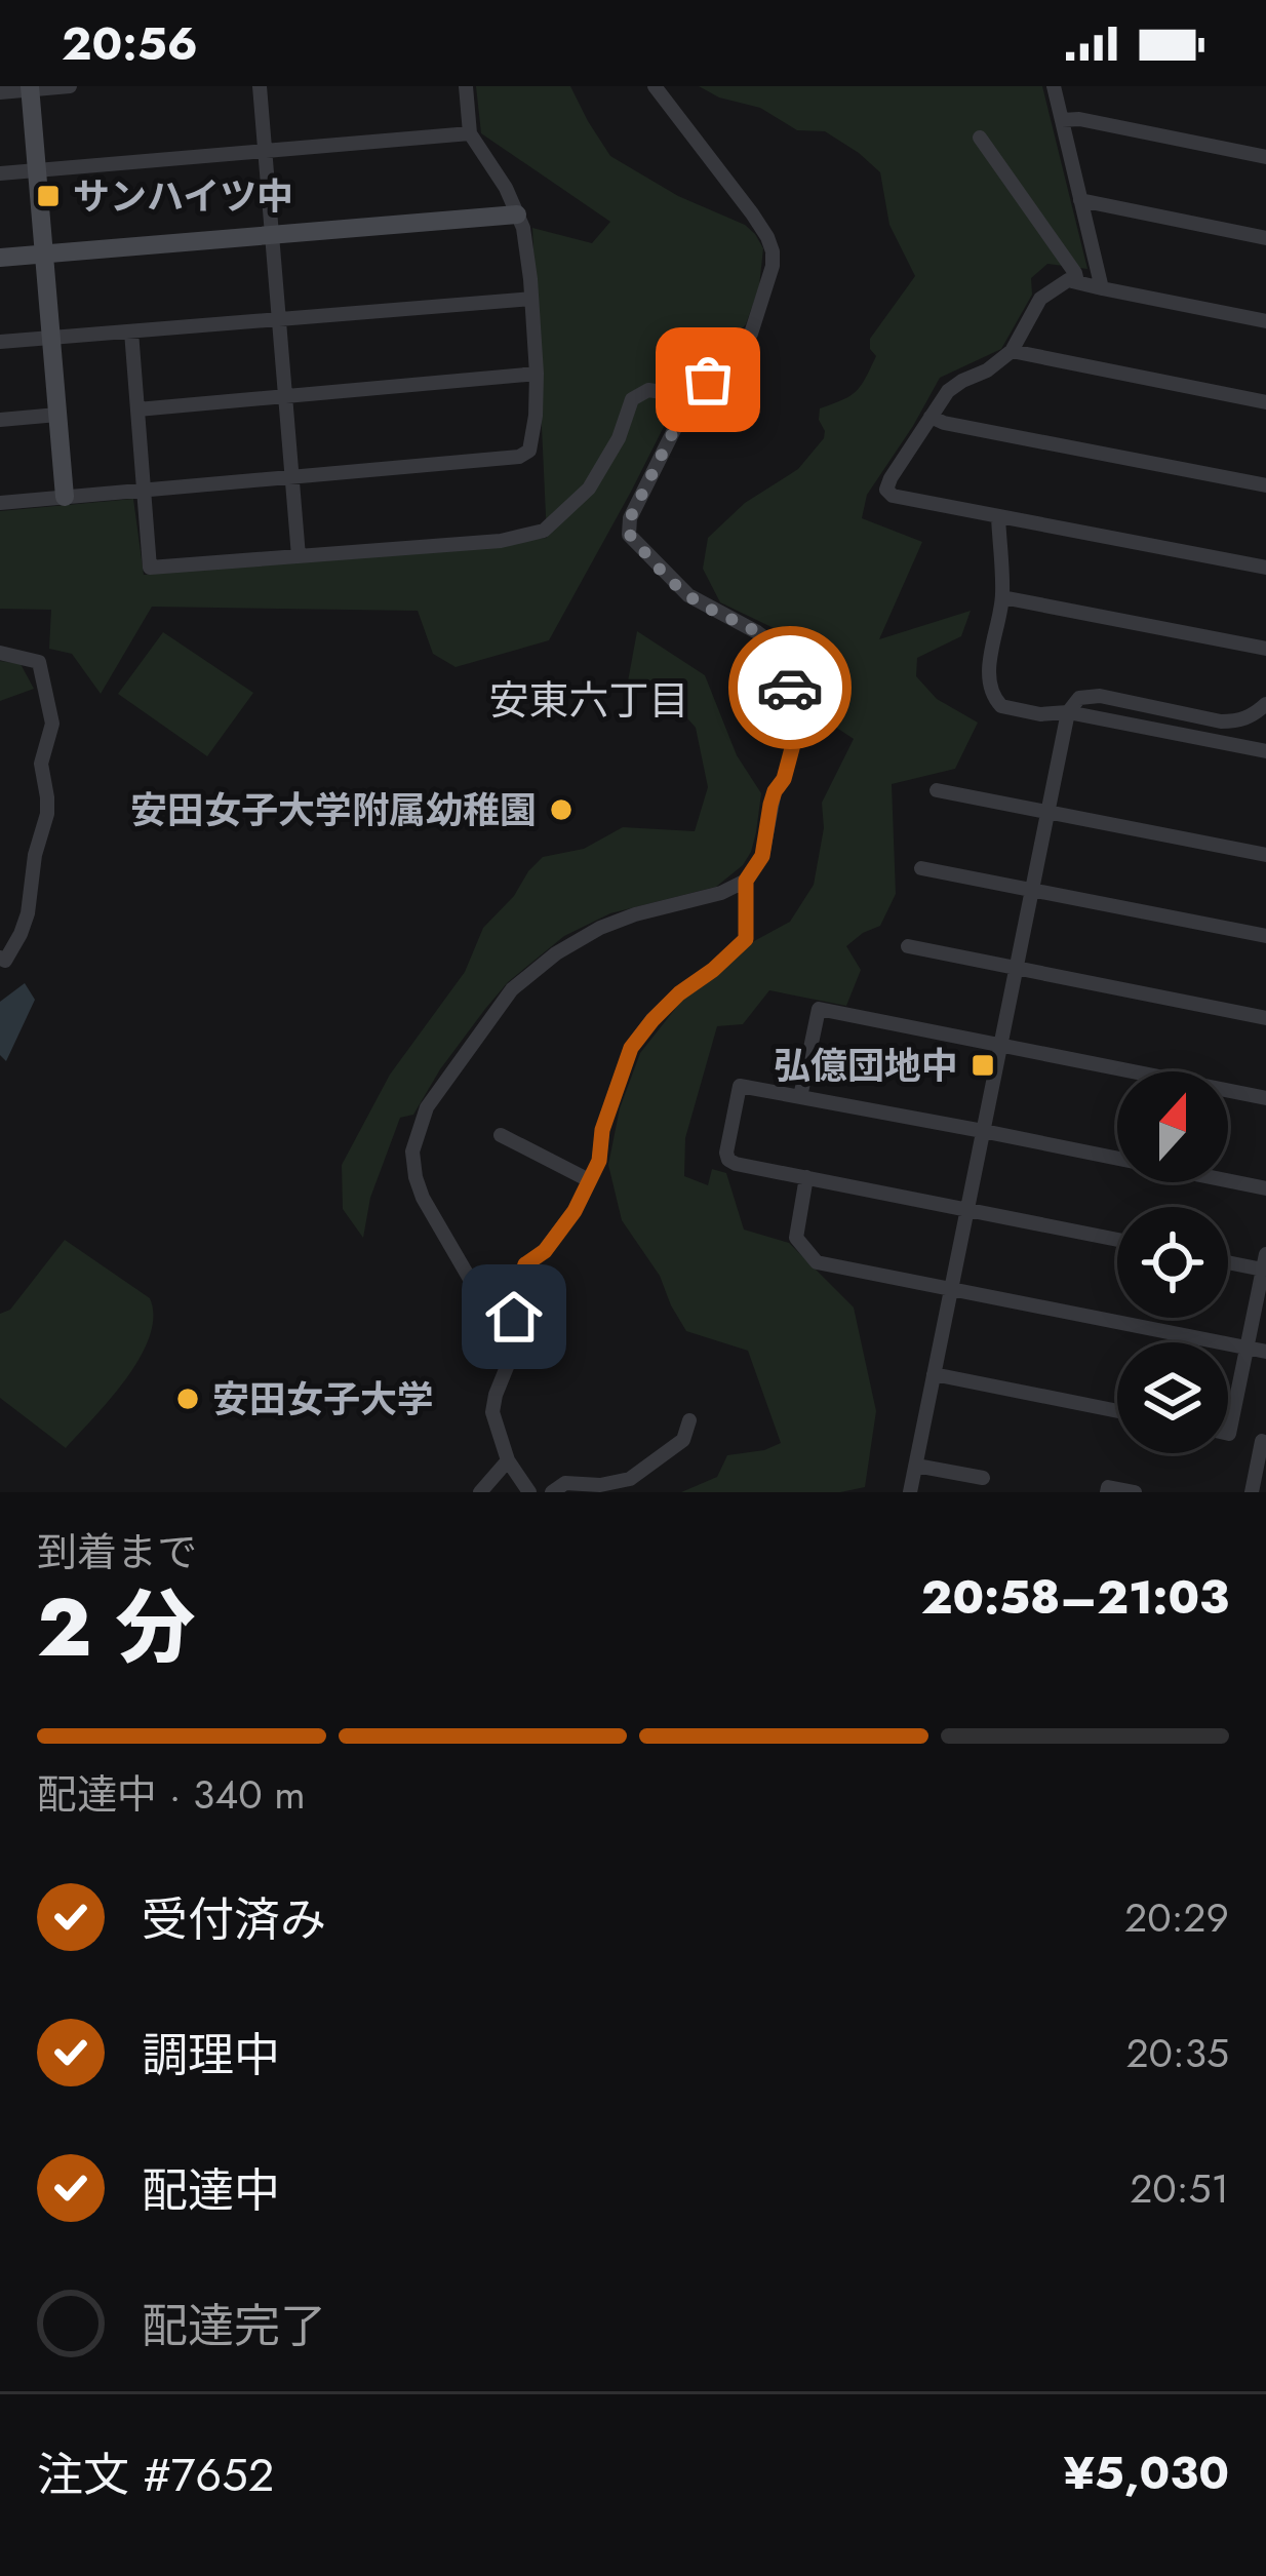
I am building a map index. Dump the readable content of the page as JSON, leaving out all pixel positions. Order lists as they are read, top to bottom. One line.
{"districts":["安東六丁目"],"places":{"transit":["サンハイツ中","弘億団地中"],"other":["安田女子大学附属幼稚園","安田女子大学"]},"north":"top","page":{"status":"20:56","heading":["2 分","到着まで","20:58–21:03"],"panel":["注文 #7652","¥5,030"],"bar":"配達中 · 340 m","list":[["受付済み","20:29"],["調理中","20:35"],["配達中","20:51"],"配達完了"]}}
